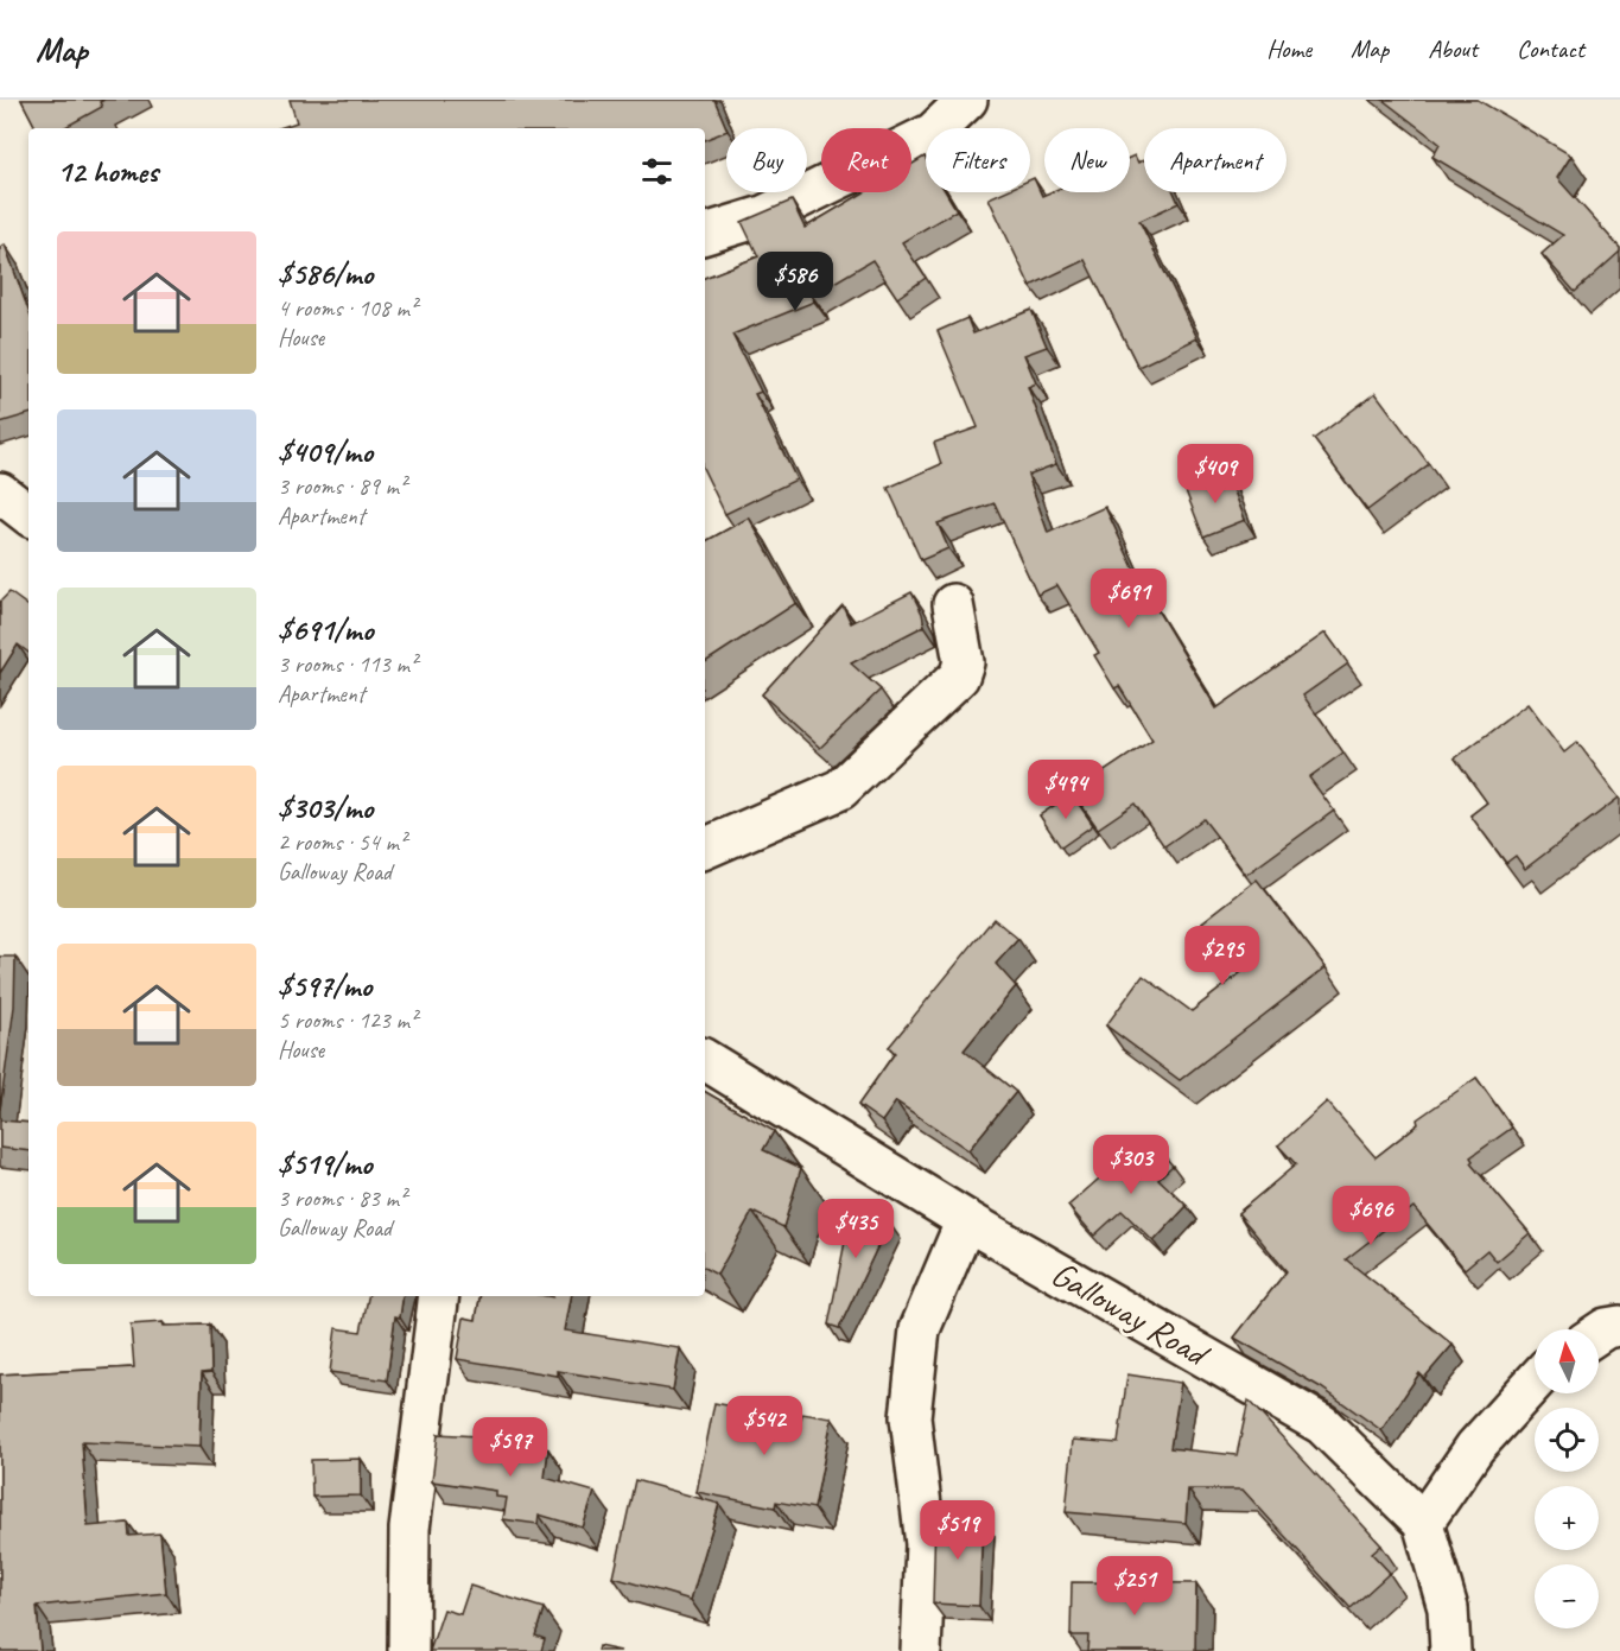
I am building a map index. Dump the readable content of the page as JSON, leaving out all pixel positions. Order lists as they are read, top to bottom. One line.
{"streets":{"street":["Galloway Road"]},"north":"top","page":{"header":"Map","nav":["Home","Map","About","Contact"],"chip":["Buy","Rent","Filters","New","Apartment"],"heading":"12 homes","list":[{"name":"$586/mo","note":"4 rooms · 108 m² · House"},{"name":"$409/mo","note":"3 rooms · 89 m² · Apartment"},{"name":"$691/mo","note":"3 rooms · 113 m² · Apartment"},{"name":"$303/mo","note":"2 rooms · 54 m² · Galloway Road"},{"name":"$597/mo","note":"5 rooms · 123 m² · House"},{"name":"$519/mo","note":"3 rooms · 83 m² · Galloway Road"}],"price":["$586","$409","$691","$494","$295","$303","$696","$435","$542","$597","$519","$251"],"map_buttons":["+","−"]}}
